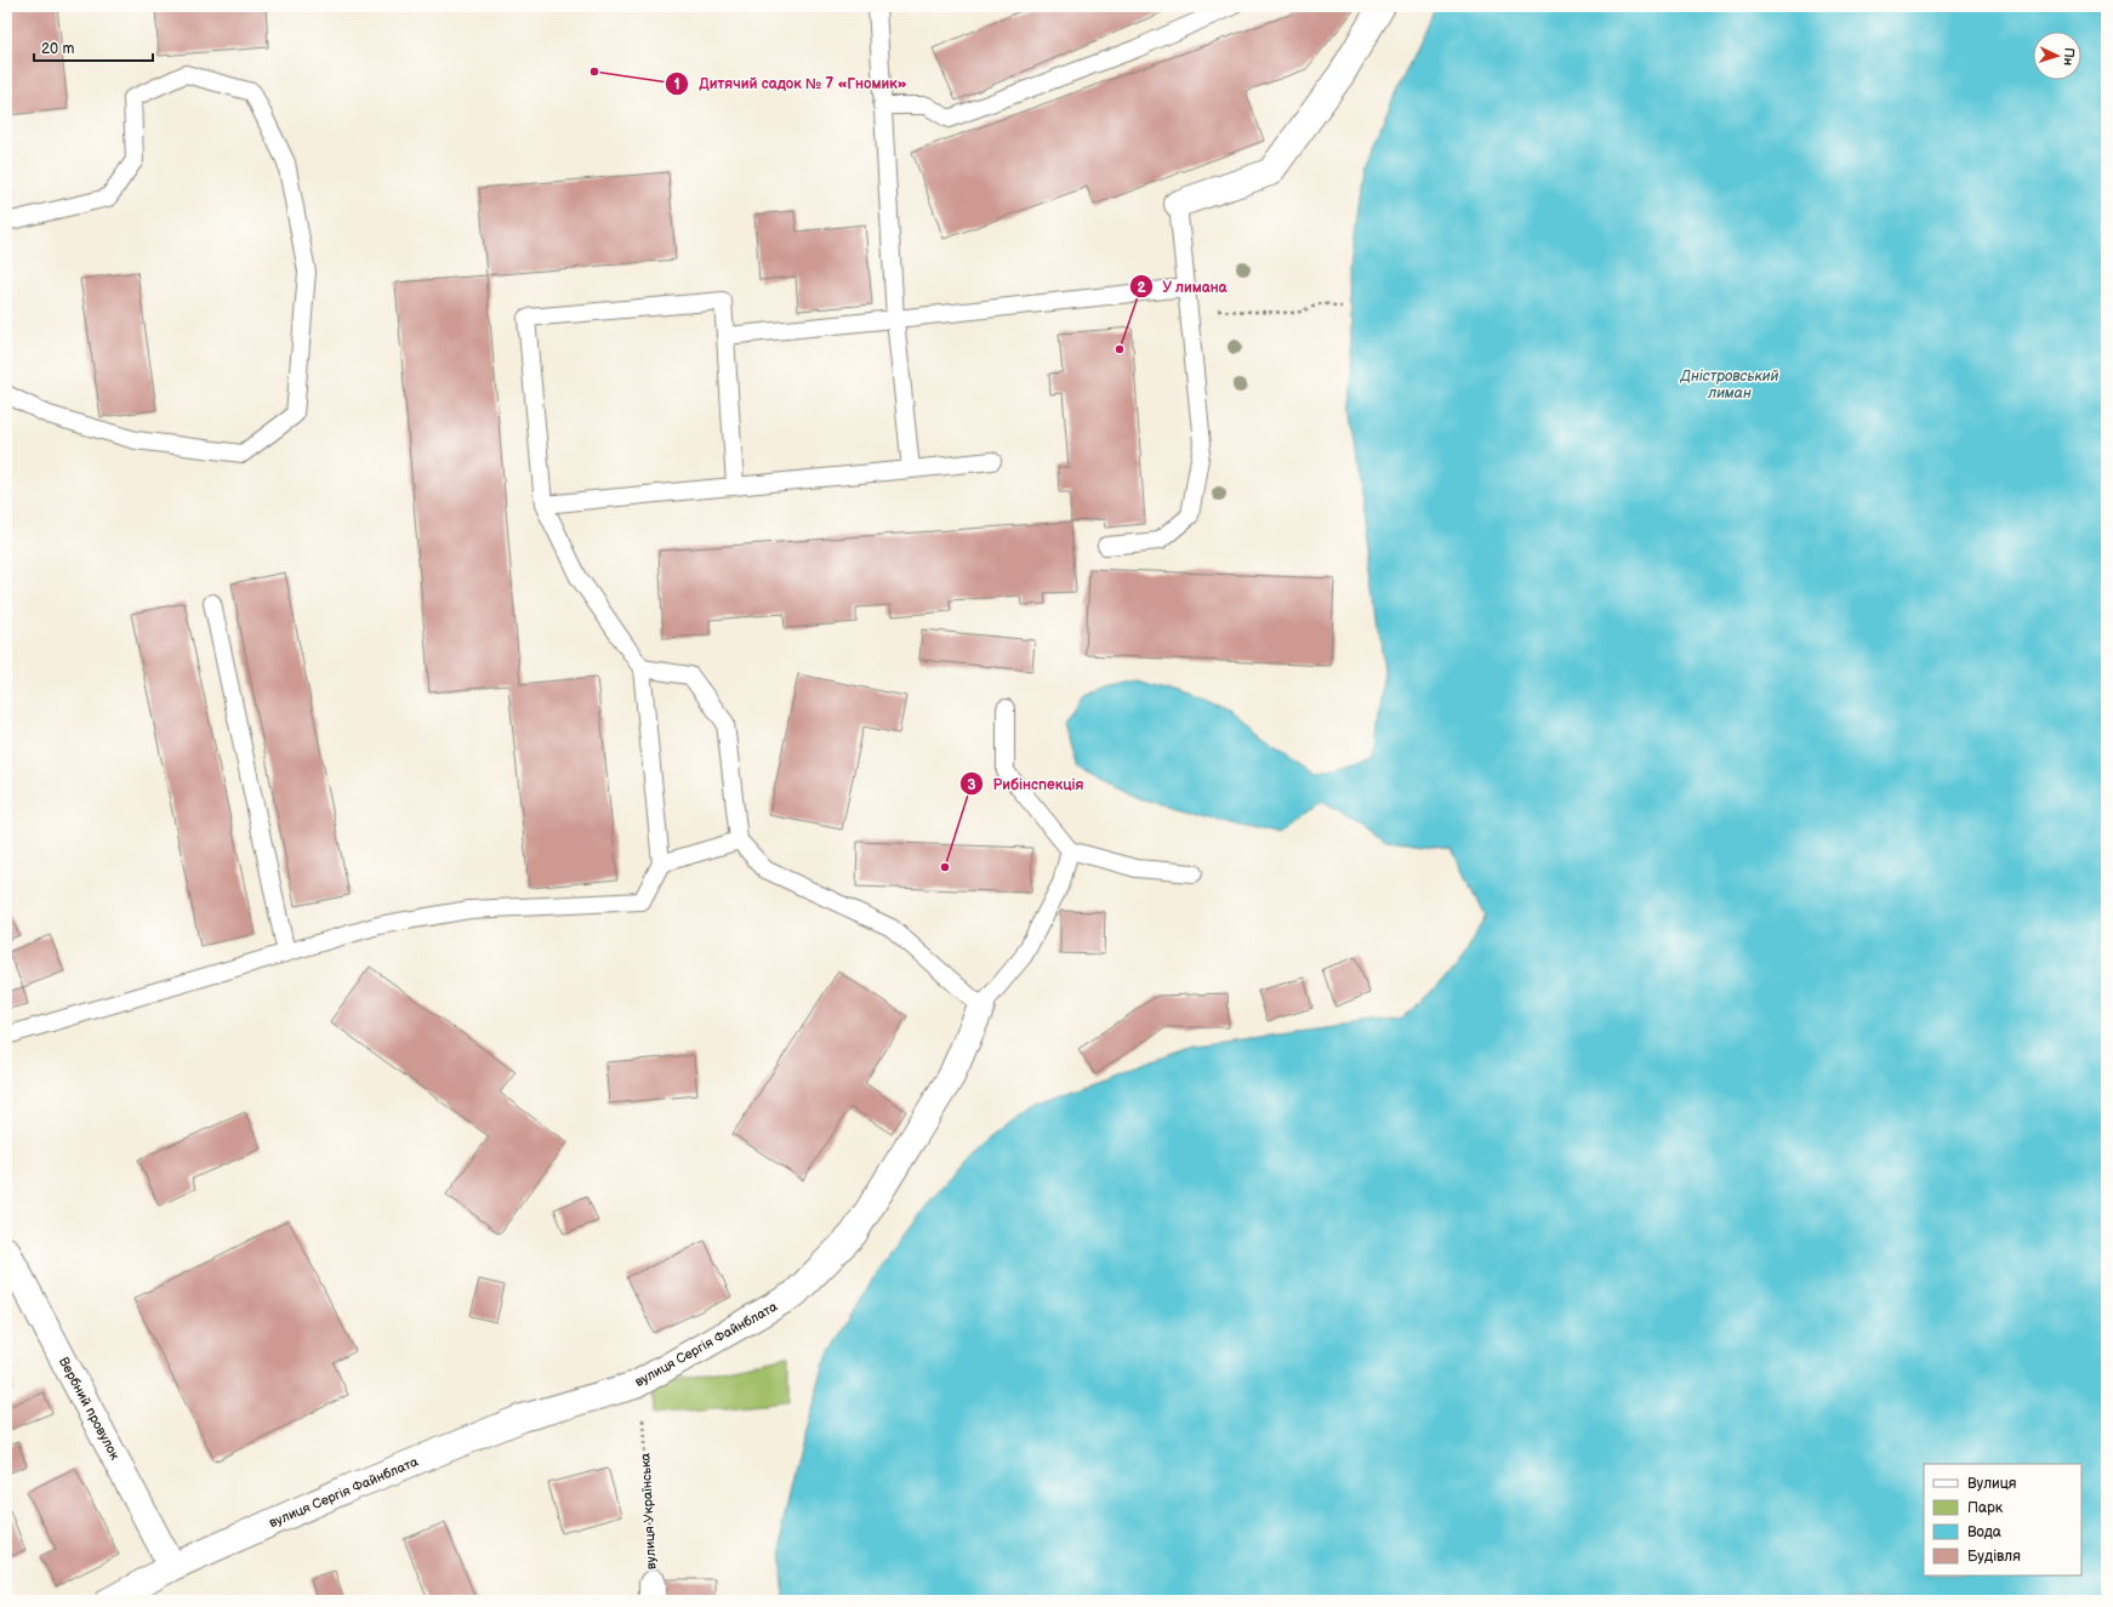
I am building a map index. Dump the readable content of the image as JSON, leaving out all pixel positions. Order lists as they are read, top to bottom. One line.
{"streets":{"street":["вулиця Сергія Файнблата","Вербний провулок"],"path":["вулиця Українська"]},"crossings":[["вулиця Сергія Файнблата","Вербний провулок"]],"water":["Дністровський лиман"],"places":["Дитячий садок № 7 «Гномик»","У лимана","Рибінспекція"],"legend":["Вулиця","Парк","Вода","Будівля"],"scale_bar":"20 m","north":"right"}
